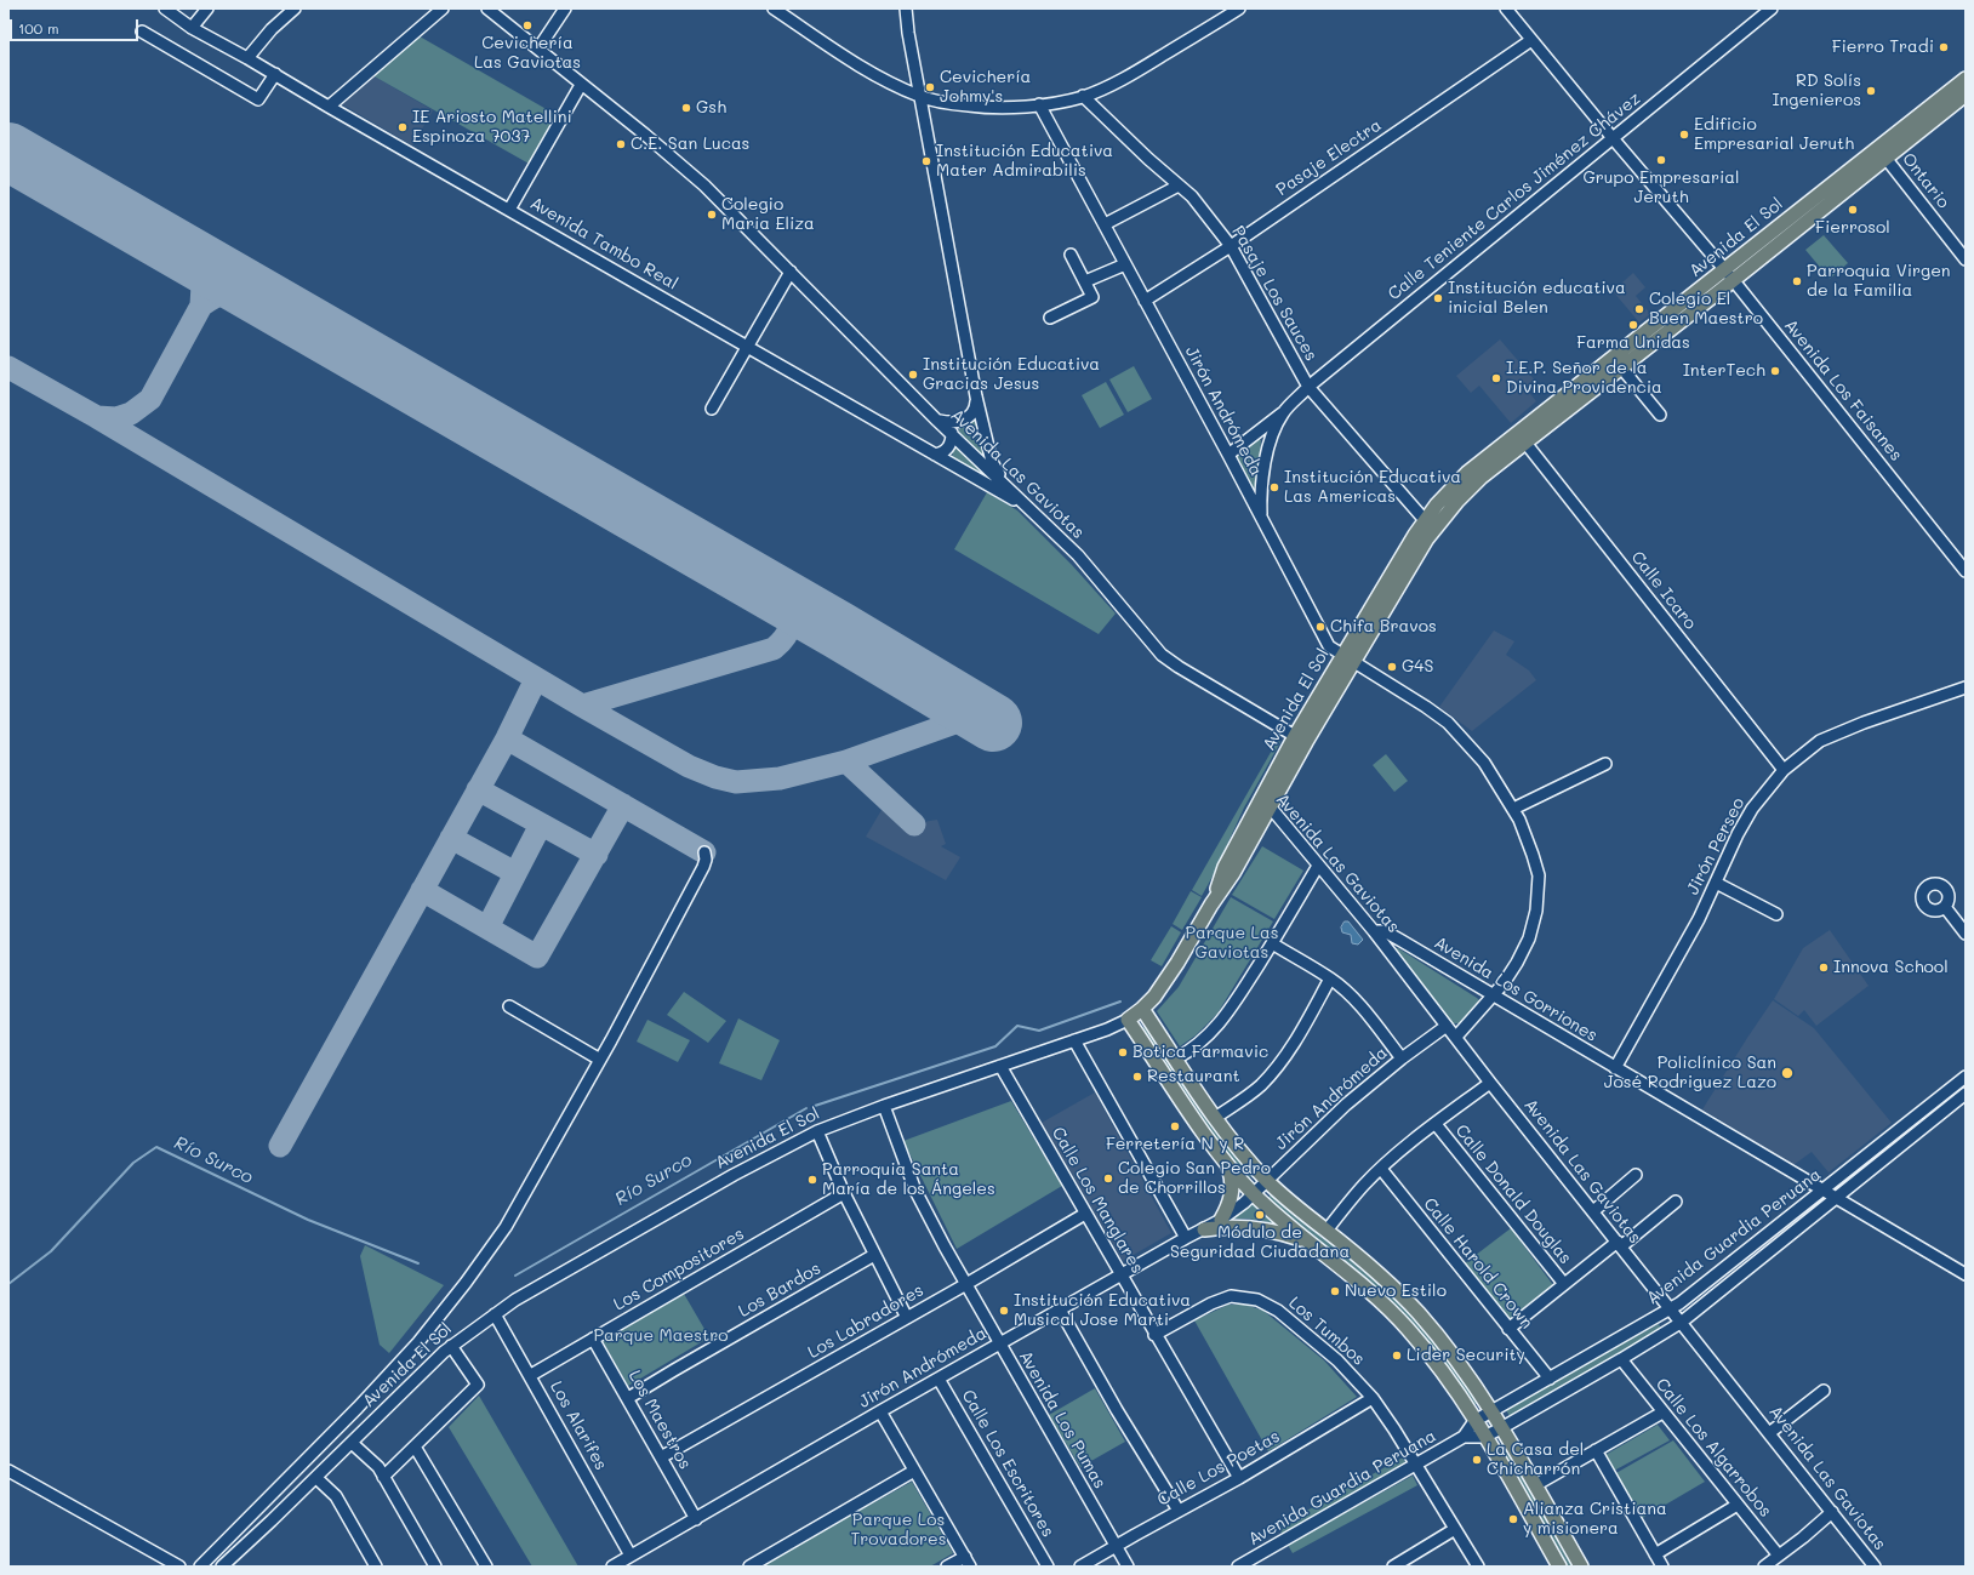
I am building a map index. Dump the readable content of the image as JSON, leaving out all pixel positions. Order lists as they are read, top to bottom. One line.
{"streets":{"main road":["Avenida El Sol"],"street":["Pasaje Electra","Ontario","Calle Teniente Carlos Jiménez Chávez","Avenida Tambo Real","Pasaje Los Sauces","Avenida Los Faisanes","Jirón Andrómeda","Avenida Las Gaviotas","Calle Icaro","Jirón Perseo","Avenida Los Gorriones","Calle Donald Douglas","Calle Los Manglares","Avenida Guardia Peruana","Calle Harold Crown","Los Compositores","Los Bardos","Los Labradores","Los Tumbos","Los Maestros","Avenida Los Pumas","Los Alarifes","Calle Los Algarrobos","Calle Los Escritores","Calle Los Poetas"]},"crossings":[["Pasaje Electra","Pasaje Los Sauces"],["Pasaje Electra","Avenida Los Faisanes"],["Pasaje Electra","Jirón Andrómeda"],["Ontario","Avenida El Sol"],["Calle Teniente Carlos Jiménez Chávez","Pasaje Los Sauces"],["Calle Teniente Carlos Jiménez Chávez","Avenida Los Faisanes"],["Calle Teniente Carlos Jiménez Chávez","Jirón Andrómeda"],["Avenida El Sol","Pasaje Los Sauces"],["Avenida El Sol","Avenida Los Faisanes"],["Avenida El Sol","Jirón Andrómeda"],["Avenida El Sol","Avenida Las Gaviotas"],["Avenida El Sol","Calle Icaro"],["Avenida El Sol","Calle Los Manglares"],["Avenida El Sol","Avenida Los Pumas"],["Avenida El Sol","Los Alarifes"],["Avenida Tambo Real","Avenida Las Gaviotas"],["Jirón Andrómeda","Avenida Las Gaviotas"],["Jirón Andrómeda","Avenida Los Gorriones"],["Jirón Andrómeda","Calle Los Manglares"],["Jirón Andrómeda","Los Maestros"],["Jirón Andrómeda","Avenida Los Pumas"],["Jirón Andrómeda","Los Alarifes"],["Jirón Andrómeda","Calle Los Escritores"],["Avenida Las Gaviotas","Avenida Los Gorriones"],["Avenida Las Gaviotas","Avenida Guardia Peruana"],["Calle Icaro","Jirón Perseo"],["Jirón Perseo","Avenida Los Gorriones"],["Avenida Los Gorriones","Avenida Guardia Peruana"],["Calle Los Manglares","Los Labradores"],["Calle Los Manglares","Los Tumbos"],["Calle Los Manglares","Calle Los Poetas"],["Avenida Guardia Peruana","Calle Harold Crown"],["Avenida Guardia Peruana","Los Tumbos"],["Avenida Guardia Peruana","Calle Los Algarrobos"],["Los Compositores","Los Maestros"],["Los Compositores","Los Alarifes"],["Los Bardos","Los Maestros"],["Los Labradores","Los Maestros"],["Los Labradores","Avenida Los Pumas"],["Los Tumbos","Calle Los Poetas"],["Avenida Los Pumas","Calle Los Poetas"]],"water":["Río Surco"],"parks":["Parque Las Gaviotas","Parque Maestro","Parque Los Trovadores"],"places":["Cevichería Las Gaviotas","Fierro Tradi","Cevichería Johmy's","RD Solís Ingenieros","Gsh","IE Ariosto Matellini Espinoza 7037","Edificio Empresarial Jeruth","C.E. San Lucas","Grupo Empresarial Jeruth","Institución Educativa Mater Admirabilis","Fierrosol","Colegio Maria Eliza","Parroquia Virgen de la Familia","Institución educativa inicial Belen","Colegio El Buen Maestro","Farma Unidas","InterTech","Institución Educativa Gracias Jesus","I.E.P. Señor de la Divina Providencia","Institución Educativa Las Americas","Chifa Bravos","G4S","Innova School","Botica Farmavic","Policlínico San José Rodriguez Lazo","Restaurant","Ferretería N y R","Colegio San Pedro de Chorrillos","Parroquia Santa María de los Ángeles","Módulo de Seguridad Ciudadana","Nuevo Estilo","Institución Educativa Musical Jose Marti","Lider Security","La Casa del Chicharrón","Alianza Cristiana y misionera"],"scale_bar":"100 m"}
